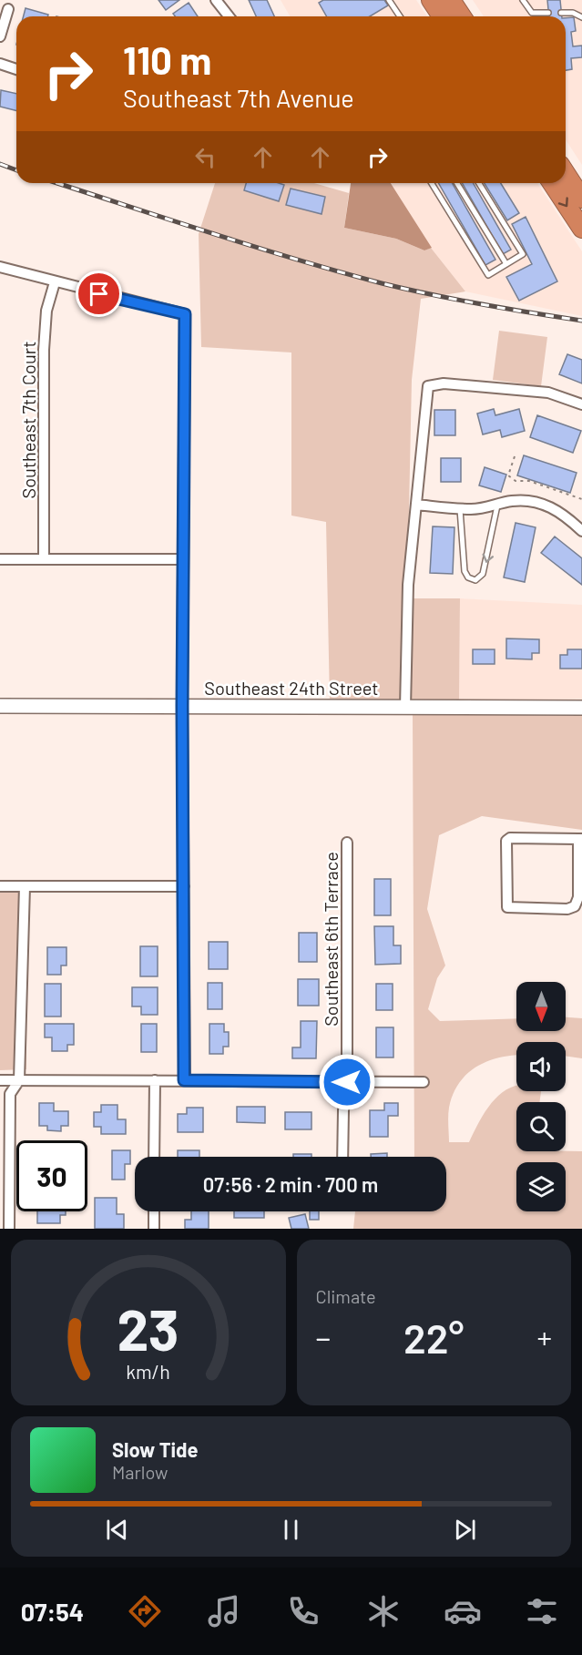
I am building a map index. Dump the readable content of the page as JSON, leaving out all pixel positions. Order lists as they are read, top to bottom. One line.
{"streets":{"street":["Southeast 7th Court","Southeast 24th Street","Southeast 6th Terrace"]},"north":"bottom","page":{"turn":["110 m","Southeast 7th Avenue"],"limit":"30","trip":"07:56 · 2 min · 700 m","tile":"Climate","heat":["−","22°","+"],"song":["Slow Tide","Marlow"],"tabs":"07:54","gauge":["23","km/h"]}}
